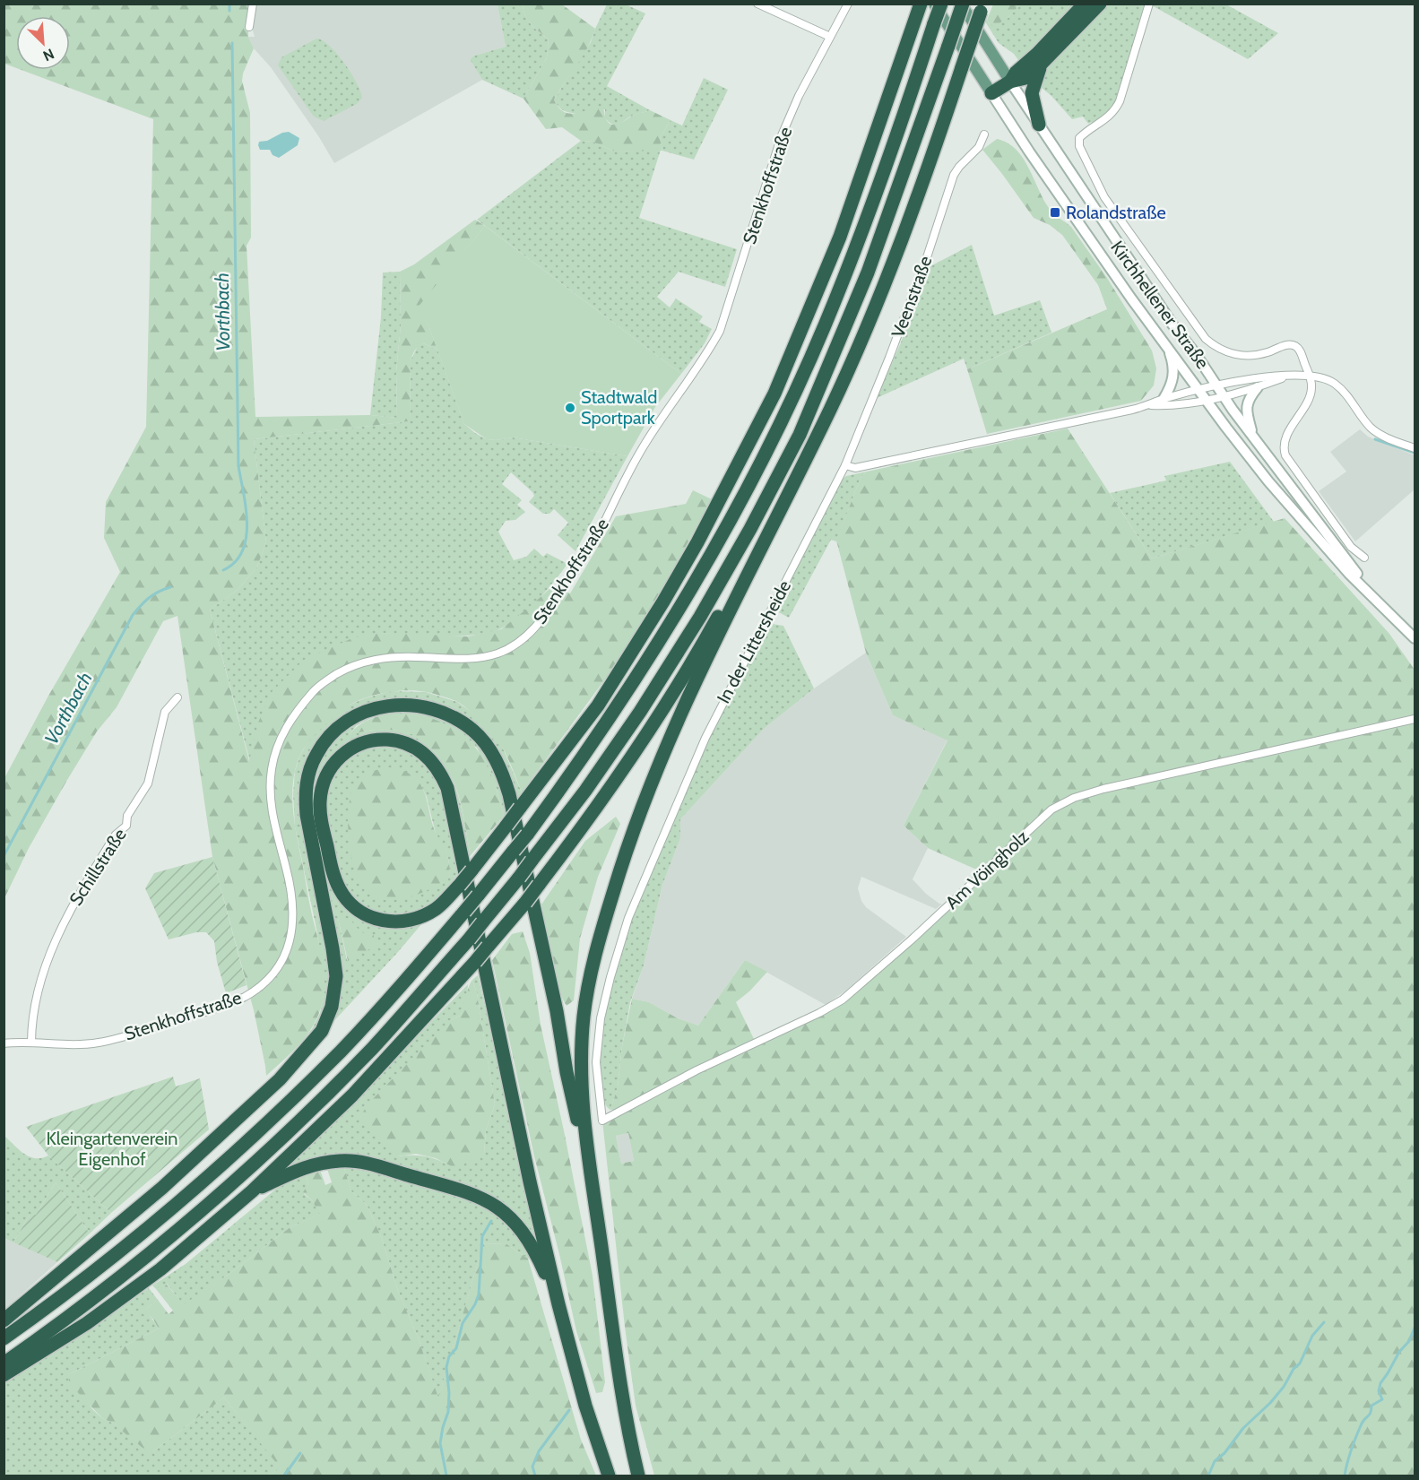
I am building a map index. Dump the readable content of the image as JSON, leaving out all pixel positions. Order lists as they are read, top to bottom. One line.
{"streets":{"main road":["Kirchhellener Straße"],"street":["Stenkhoffstraße","Veenstraße","In der Littersheide","Schillstraße","Am Vöingholz"]},"crossings":[["Stenkhoffstraße","Schillstraße"],["Veenstraße","In der Littersheide"],["In der Littersheide","Am Vöingholz"]],"water":["Vorthbach"],"parks":["Kleingartenverein Eigenhof"],"places":{"transit":["Rolandstraße"],"other":["Stadtwald Sportpark"]},"north":"bottom right"}
